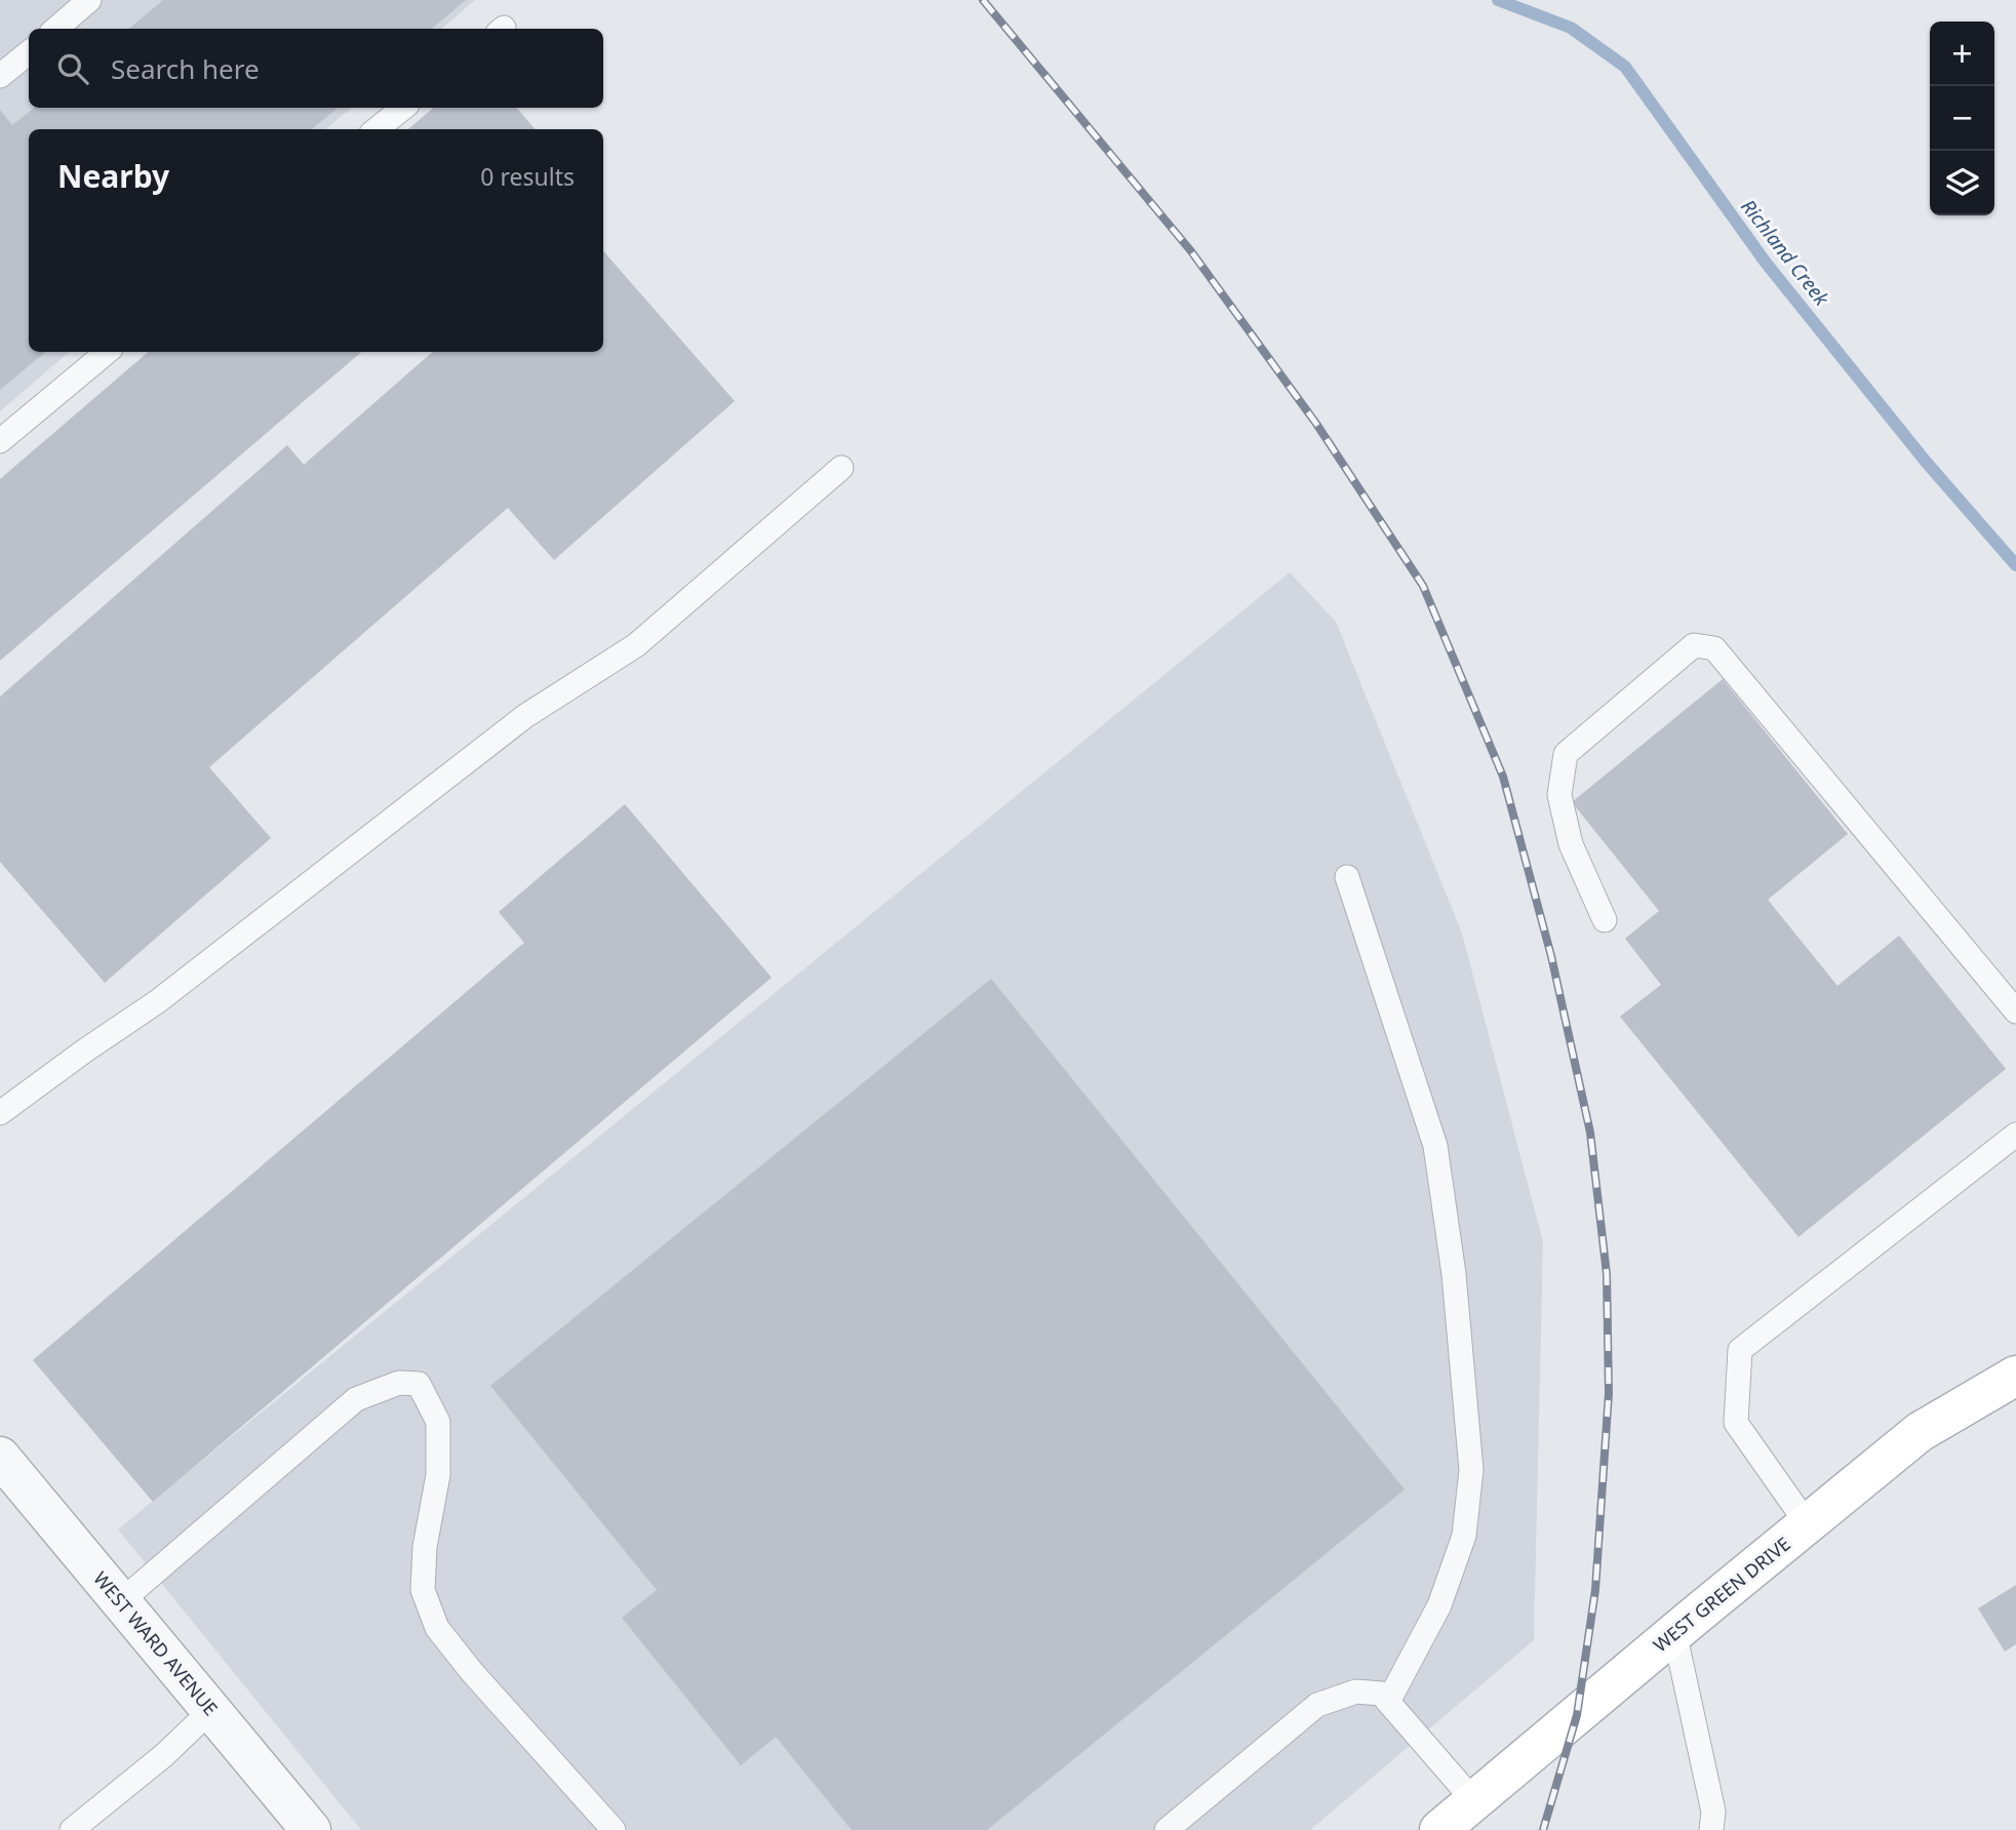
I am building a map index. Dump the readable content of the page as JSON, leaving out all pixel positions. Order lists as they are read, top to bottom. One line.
{"streets":{"main road":["WEST GREEN DRIVE"],"street":["WEST WARD AVENUE"]},"water":["Richland Creek"],"page":{"map_buttons":["+","−"],"search":"Search here","heading":["Nearby","0 results"]}}
